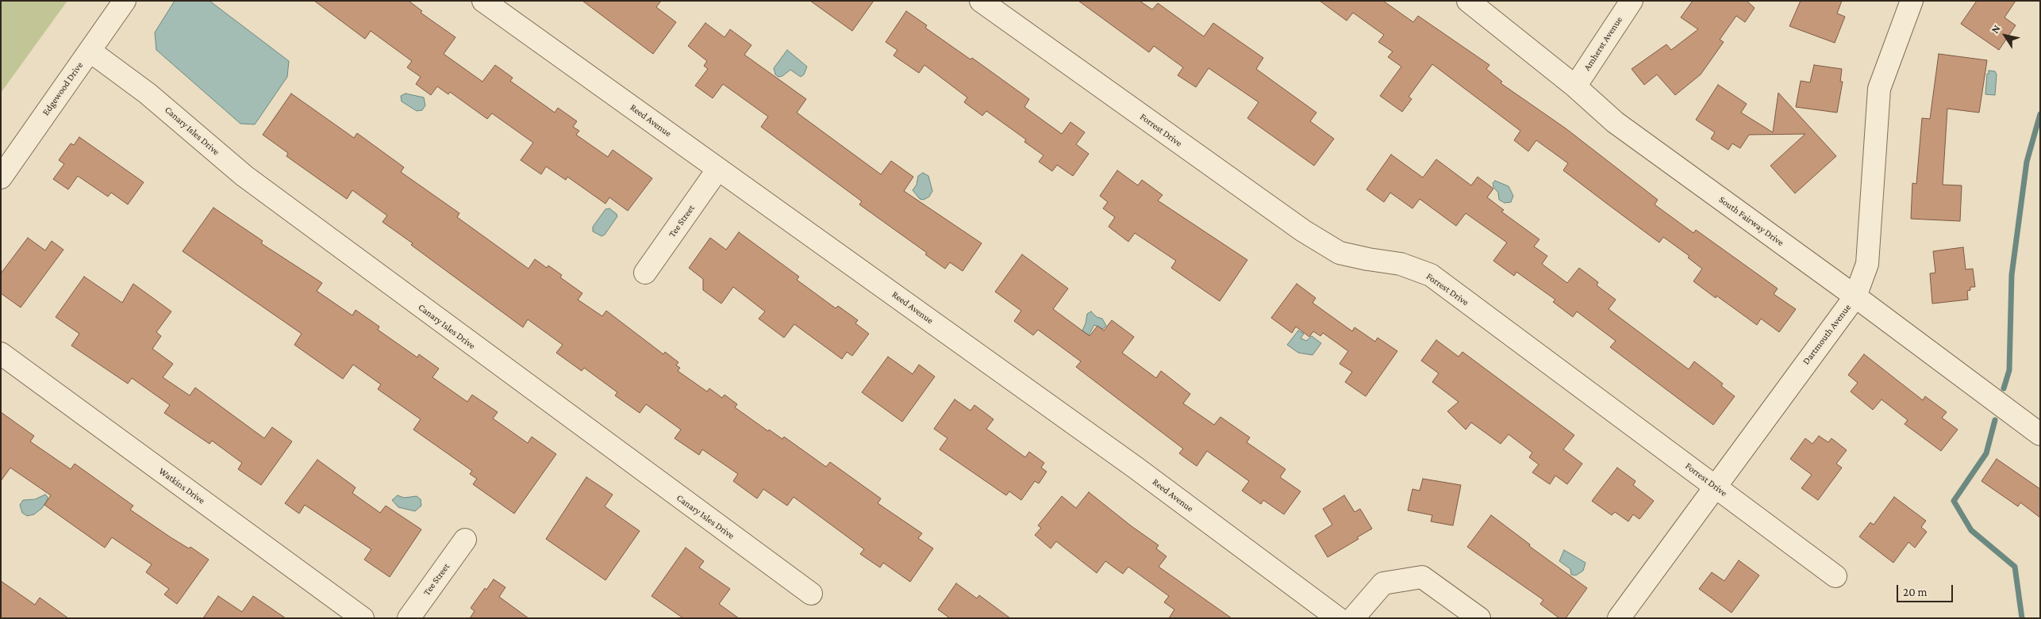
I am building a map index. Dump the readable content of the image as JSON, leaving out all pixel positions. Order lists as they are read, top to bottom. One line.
{"streets":{"street":["Amherst Avenue","Edgewood Drive","Reed Avenue","Forrest Drive","Canary Isles Drive","Tee Street","South Fairway Drive","Dartmouth Avenue","Watkins Drive"]},"crossings":[["Amherst Avenue","South Fairway Drive"],["Edgewood Drive","Canary Isles Drive"],["Reed Avenue","Tee Street"],["Forrest Drive","Dartmouth Avenue"],["South Fairway Drive","Dartmouth Avenue"]],"scale_bar":"20 m","north":"top left"}
